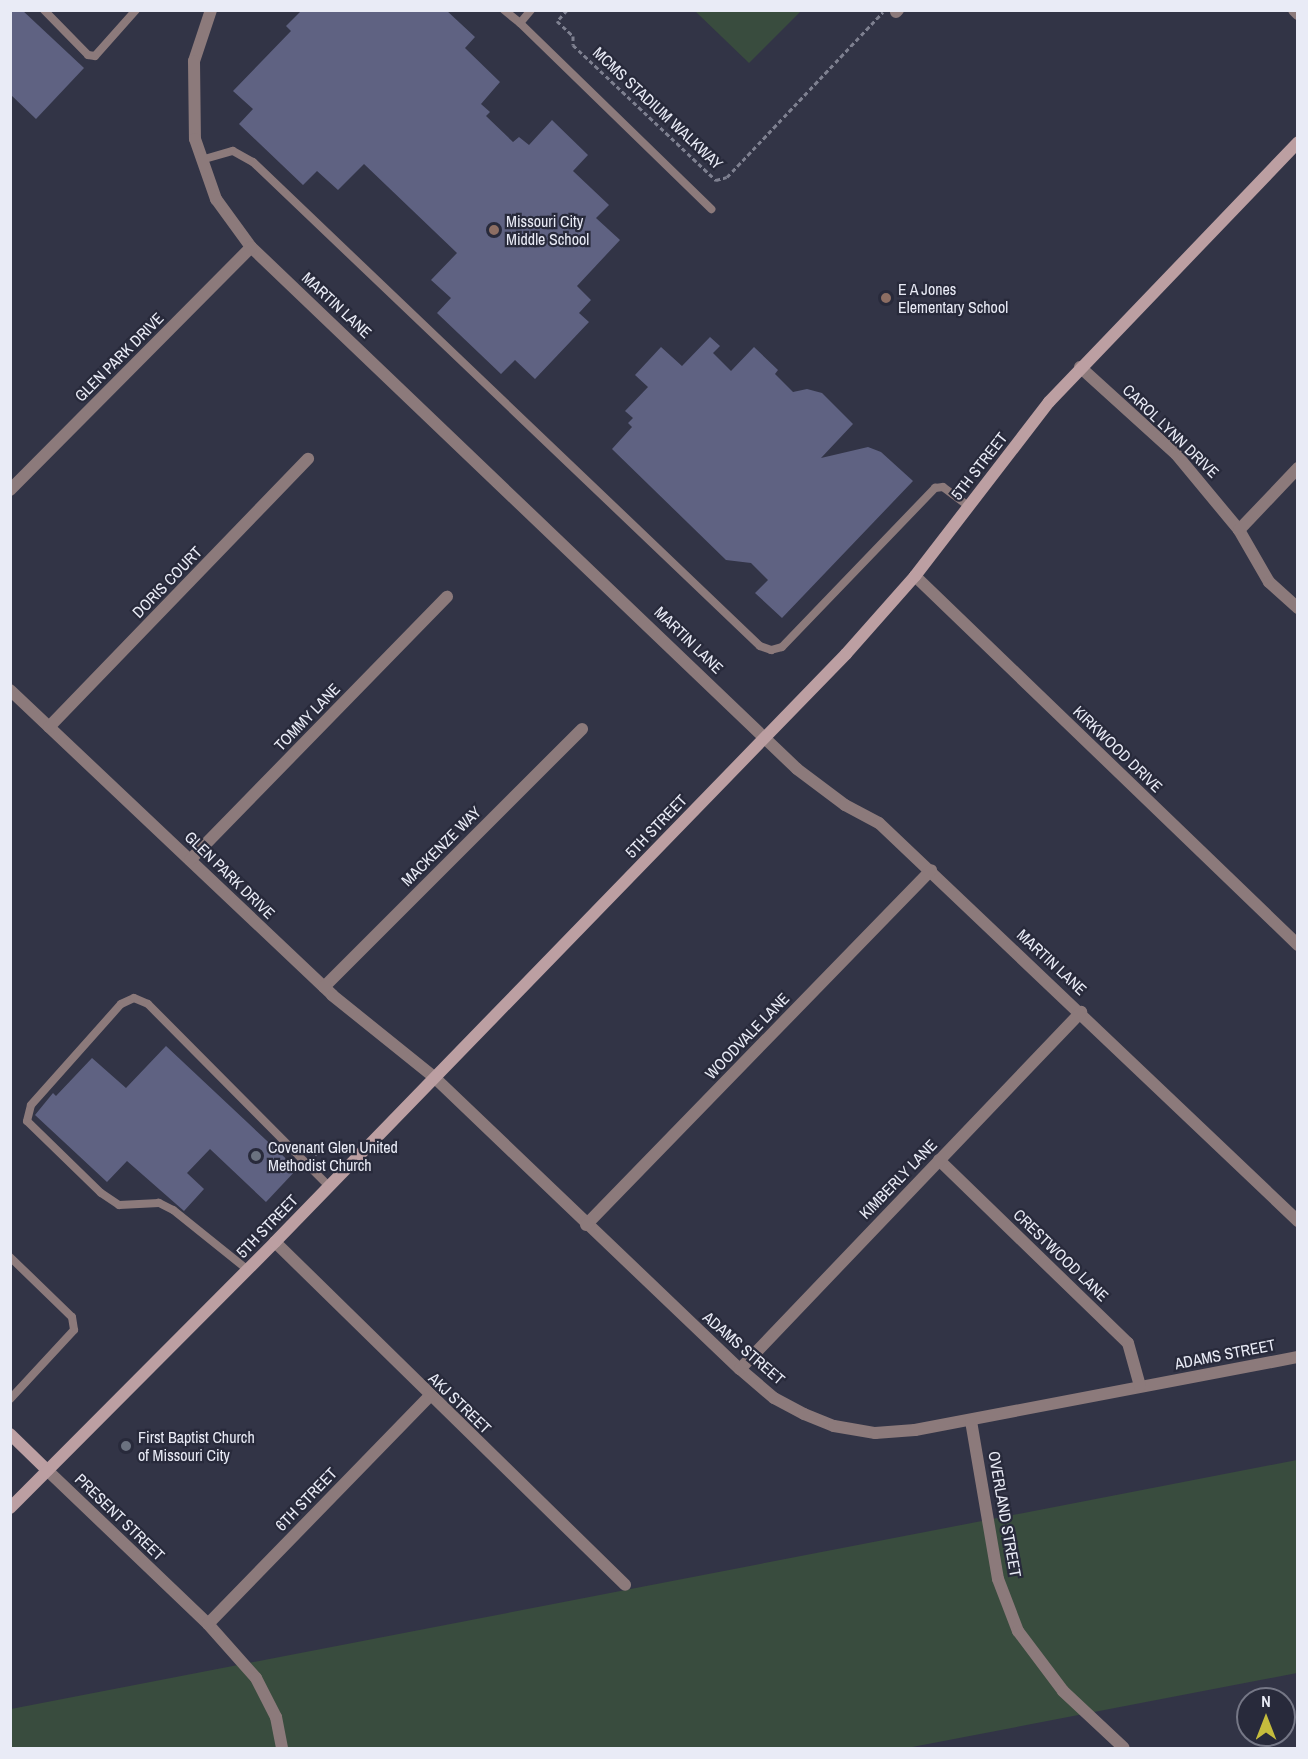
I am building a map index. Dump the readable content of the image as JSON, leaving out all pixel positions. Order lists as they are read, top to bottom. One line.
{"streets":{"main road":["5TH STREET","PRESENT STREET"],"street":["MARTIN LANE","GLEN PARK DRIVE","CAROL LYNN DRIVE","DORIS COURT","TOMMY LANE","KIRKWOOD DRIVE","MACKENZE WAY","WOODVALE LANE","KIMBERLY LANE","CRESTWOOD LANE","ADAMS STREET","AKJ STREET","6TH STREET","OVERLAND STREET"],"path":["MCMS STADIUM WALKWAY"]},"crossings":[["MARTIN LANE","GLEN PARK DRIVE"],["MARTIN LANE","5TH STREET"],["MARTIN LANE","WOODVALE LANE"],["MARTIN LANE","KIMBERLY LANE"],["GLEN PARK DRIVE","5TH STREET"],["GLEN PARK DRIVE","DORIS COURT"],["GLEN PARK DRIVE","TOMMY LANE"],["GLEN PARK DRIVE","MACKENZE WAY"],["GLEN PARK DRIVE","ADAMS STREET"],["CAROL LYNN DRIVE","5TH STREET"],["5TH STREET","KIRKWOOD DRIVE"],["5TH STREET","ADAMS STREET"],["5TH STREET","AKJ STREET"],["5TH STREET","PRESENT STREET"],["WOODVALE LANE","ADAMS STREET"],["KIMBERLY LANE","CRESTWOOD LANE"],["KIMBERLY LANE","ADAMS STREET"],["CRESTWOOD LANE","ADAMS STREET"],["ADAMS STREET","OVERLAND STREET"],["AKJ STREET","6TH STREET"],["6TH STREET","PRESENT STREET"]],"places":["Missouri City Middle School","E A Jones Elementary School","Covenant Glen United Methodist Church","First Baptist Church of Missouri City"],"north":"top"}
